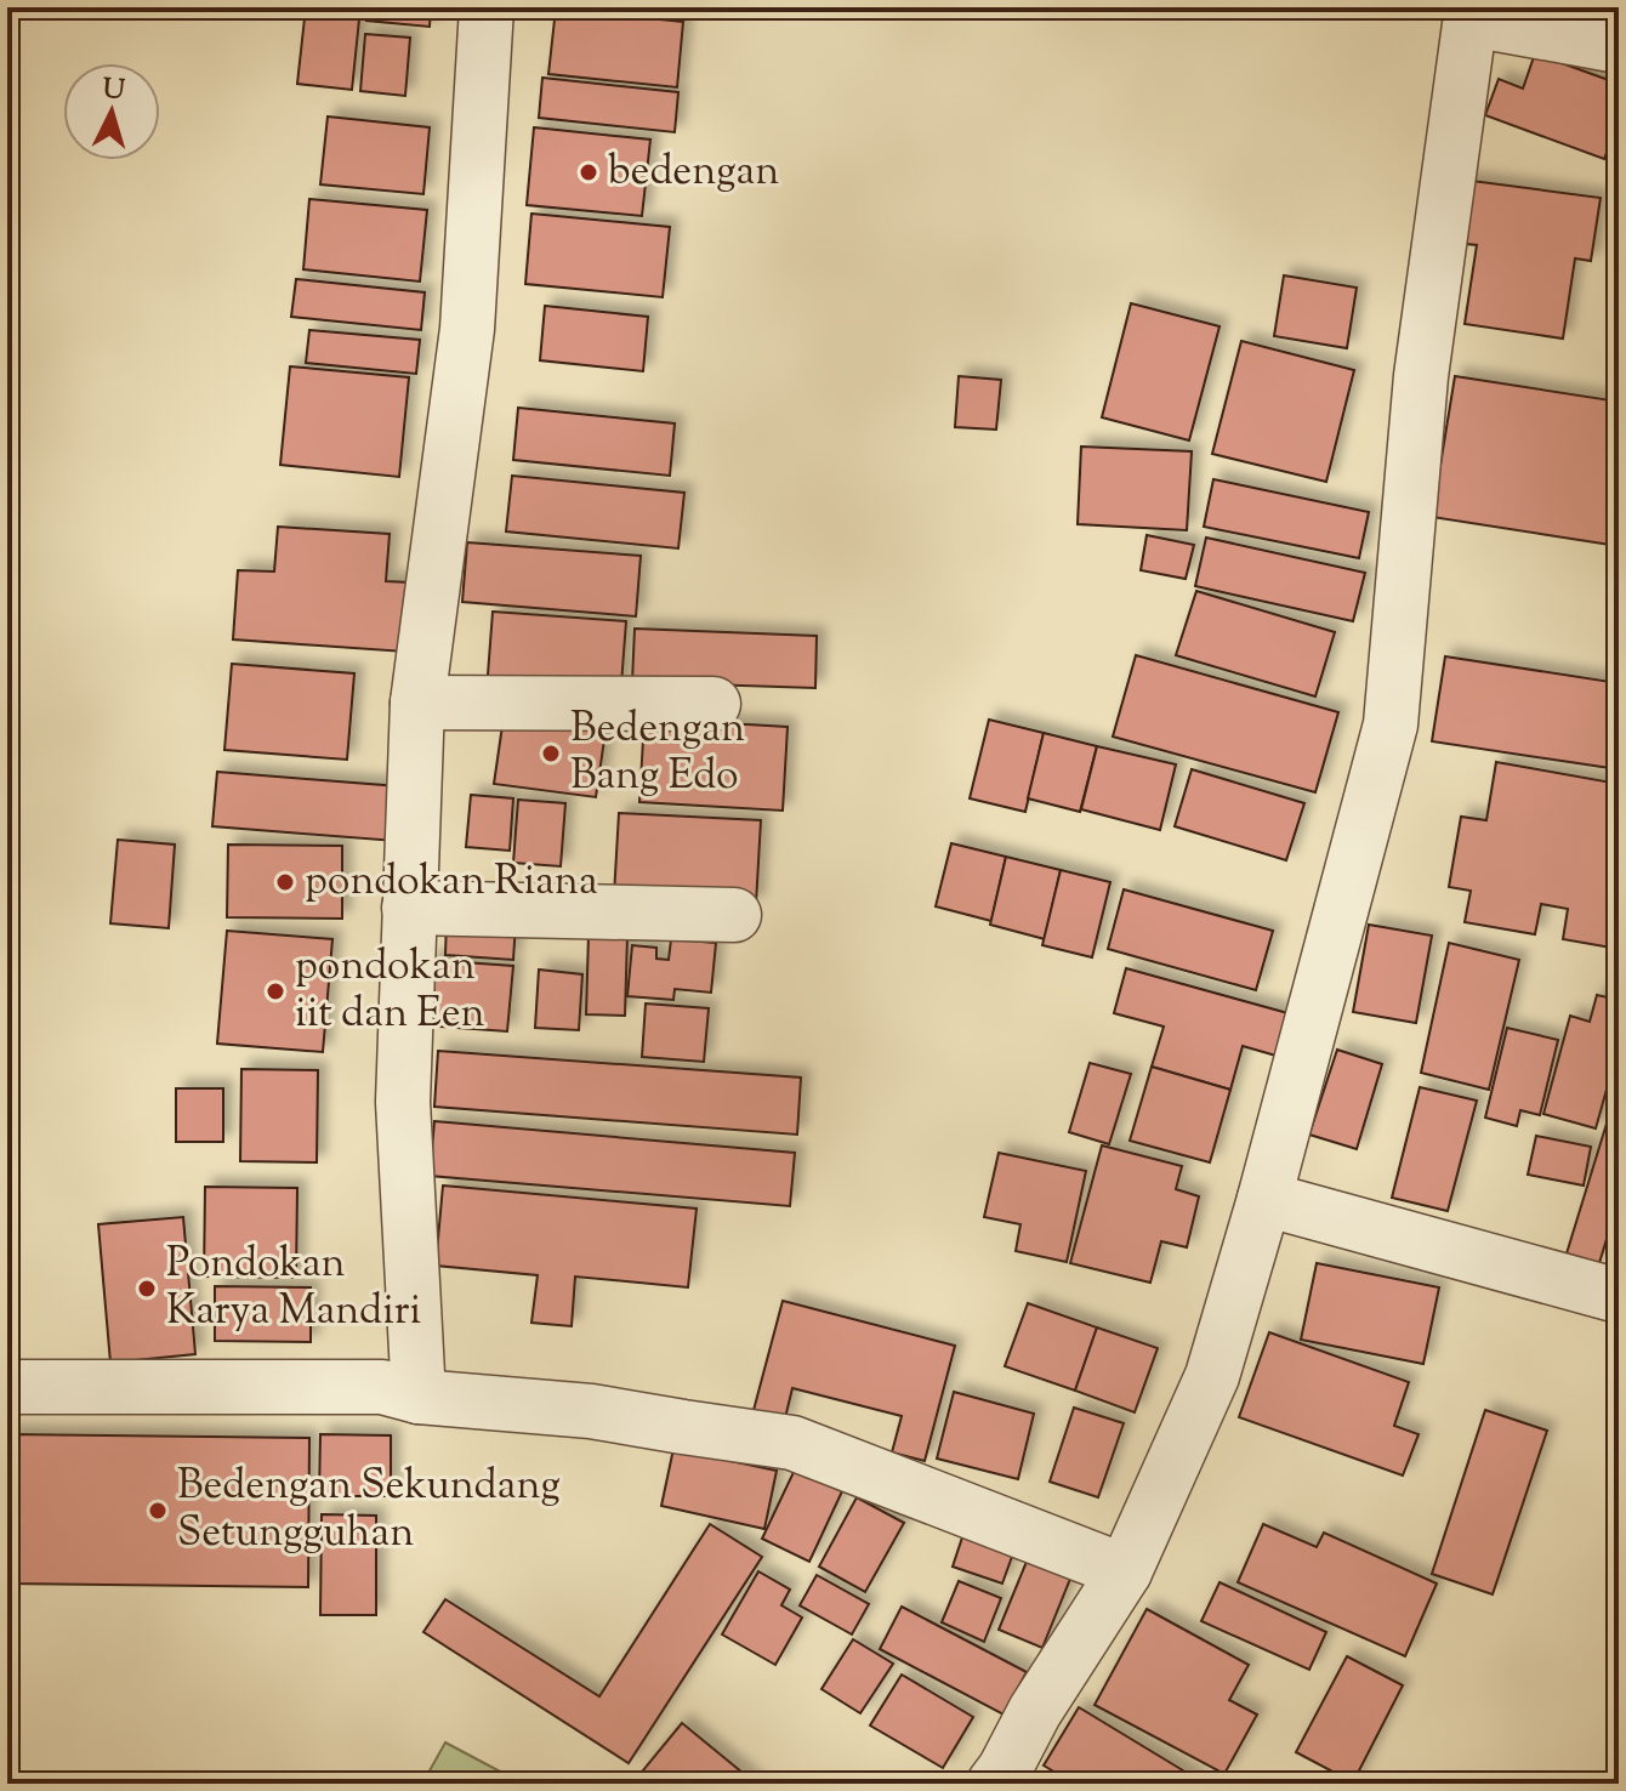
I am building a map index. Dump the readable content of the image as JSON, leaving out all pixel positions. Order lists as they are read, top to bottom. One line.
{"places":["bedengan","Bedengan Bang Edo","pondokan Riana","pondokan iit dan Een","Pondokan Karya Mandiri","Bedengan Sekundang Setungguhan"],"north":"top"}
